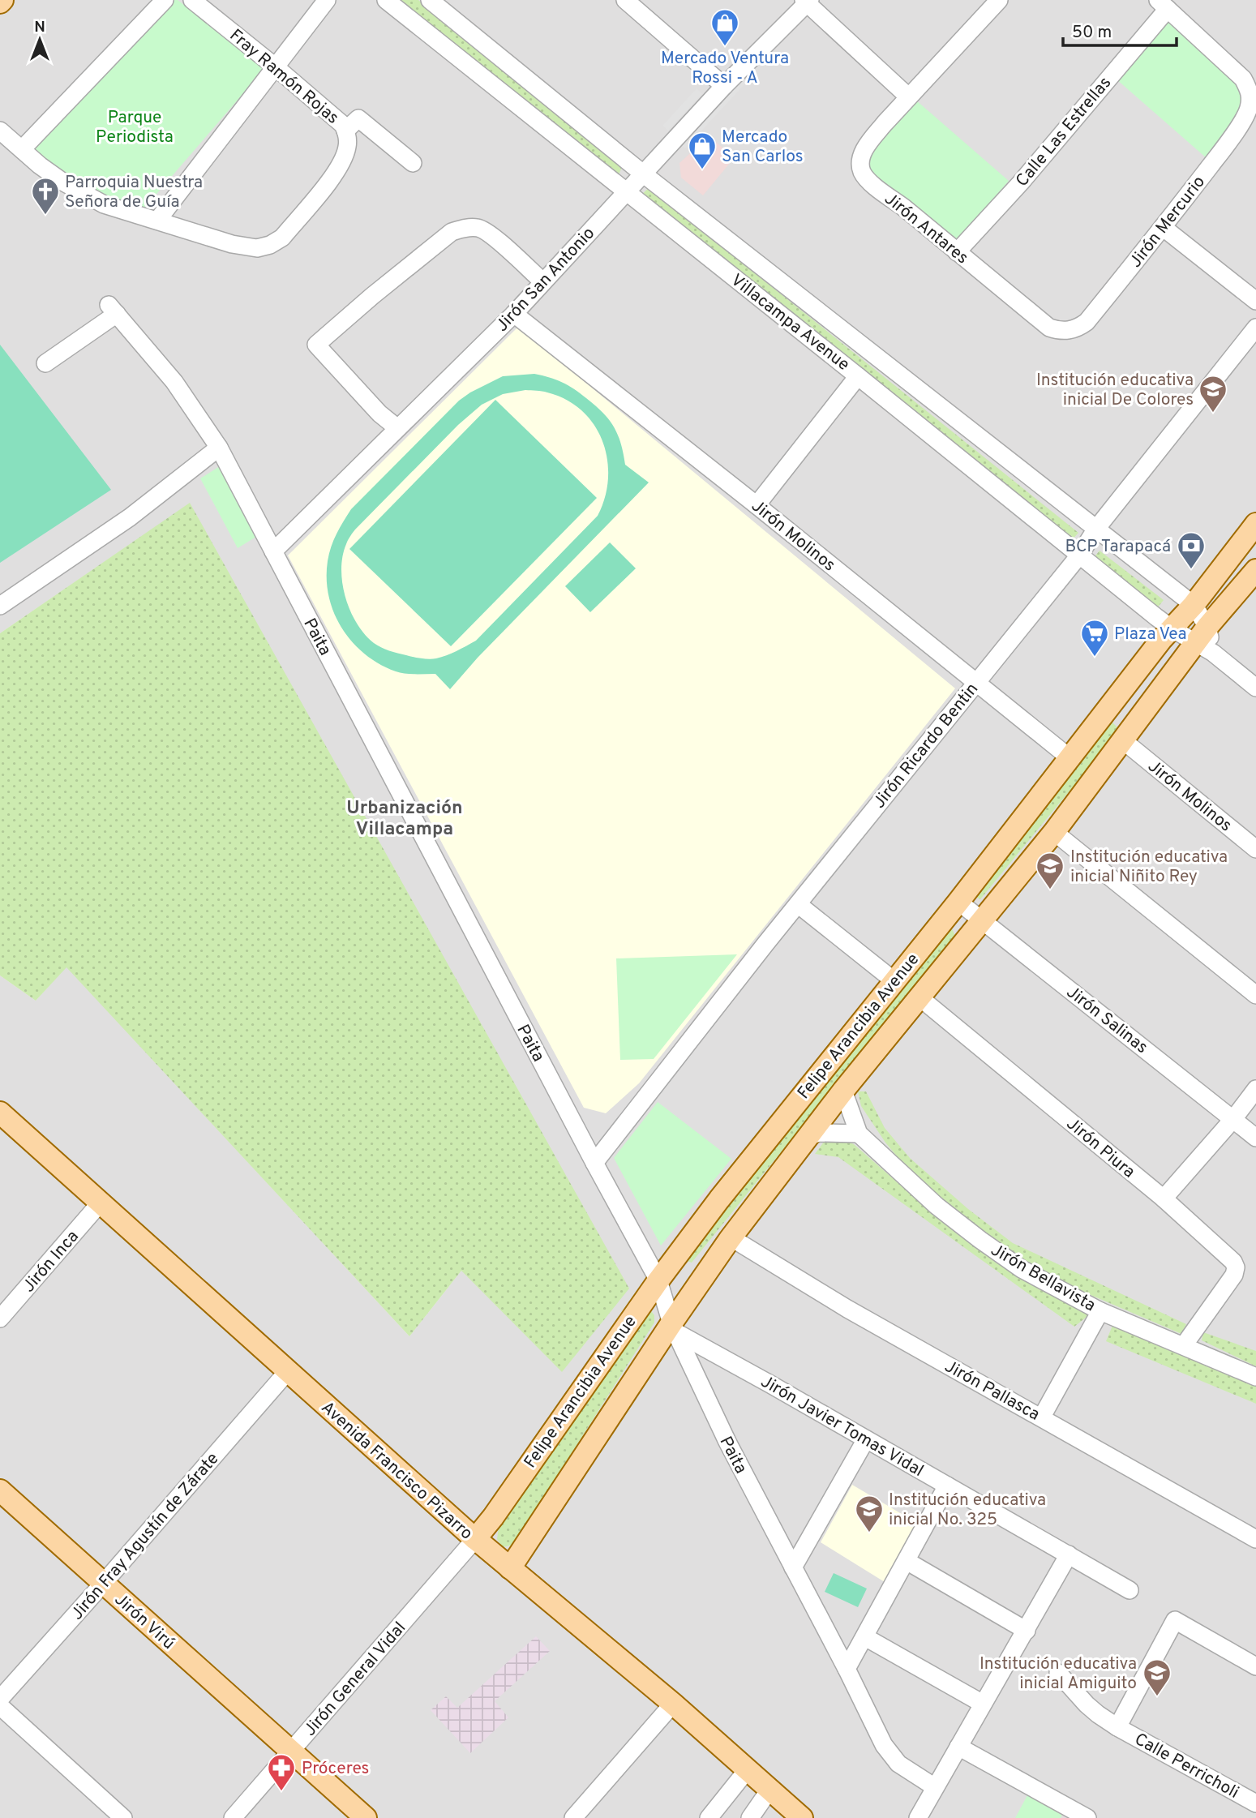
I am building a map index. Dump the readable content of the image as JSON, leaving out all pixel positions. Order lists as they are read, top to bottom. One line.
{"streets":{"main road":["Felipe Arancibia Avenue","Avenida Francisco Pizarro","Jirón Virú"],"street":["Fray Ramón Rojas","Calle Las Estrellas","Jirón Mercurio","Jirón Antares","Jirón San Antonio","Villacampa Avenue","Jirón Molinos","Paita","Jirón Ricardo Bentin","Jirón Salinas","Jirón Piura","Jirón Inca","Jirón Bellavista","Jirón Pallasca","Jirón Javier Tomas Vidal","Jirón Fray Agustín de Zárate","Jirón General Vidal","Calle Perricholi"]},"crossings":[["Calle Las Estrellas","Jirón Mercurio"],["Calle Las Estrellas","Jirón Antares"],["Jirón Mercurio","Jirón Antares"],["Jirón San Antonio","Villacampa Avenue"],["Jirón San Antonio","Jirón Molinos"],["Jirón San Antonio","Paita"],["Villacampa Avenue","Jirón Ricardo Bentin"],["Villacampa Avenue","Felipe Arancibia Avenue"],["Jirón Molinos","Jirón Ricardo Bentin"],["Jirón Molinos","Felipe Arancibia Avenue"],["Paita","Jirón Ricardo Bentin"],["Paita","Felipe Arancibia Avenue"],["Paita","Jirón Javier Tomas Vidal"],["Jirón Salinas","Felipe Arancibia Avenue"],["Felipe Arancibia Avenue","Jirón Piura"],["Felipe Arancibia Avenue","Jirón Bellavista"],["Felipe Arancibia Avenue","Jirón Pallasca"],["Felipe Arancibia Avenue","Jirón Javier Tomas Vidal"],["Felipe Arancibia Avenue","Avenida Francisco Pizarro"],["Felipe Arancibia Avenue","Jirón General Vidal"],["Jirón Piura","Jirón Bellavista"],["Jirón Inca","Avenida Francisco Pizarro"],["Avenida Francisco Pizarro","Jirón Fray Agustín de Zárate"],["Avenida Francisco Pizarro","Jirón General Vidal"],["Jirón Fray Agustín de Zárate","Jirón Virú"],["Jirón Virú","Jirón General Vidal"]],"districts":["Urbanización Villacampa"],"parks":["Parque Periodista"],"places":{"shop":["Mercado Ventura Rossi - A","Mercado San Carlos"],"church":["Parroquia Nuestra Señora de Guía"],"school or university":["Institución educativa inicial De Colores","Institución educativa inicial Niñito Rey","Institución educativa inicial No. 325","Institución educativa inicial Amiguito"],"bank":["BCP Tarapacá"],"supermarket":["Plaza Vea"],"pharmacy":["Próceres"]},"scale_bar":"50 m","north":"top"}
